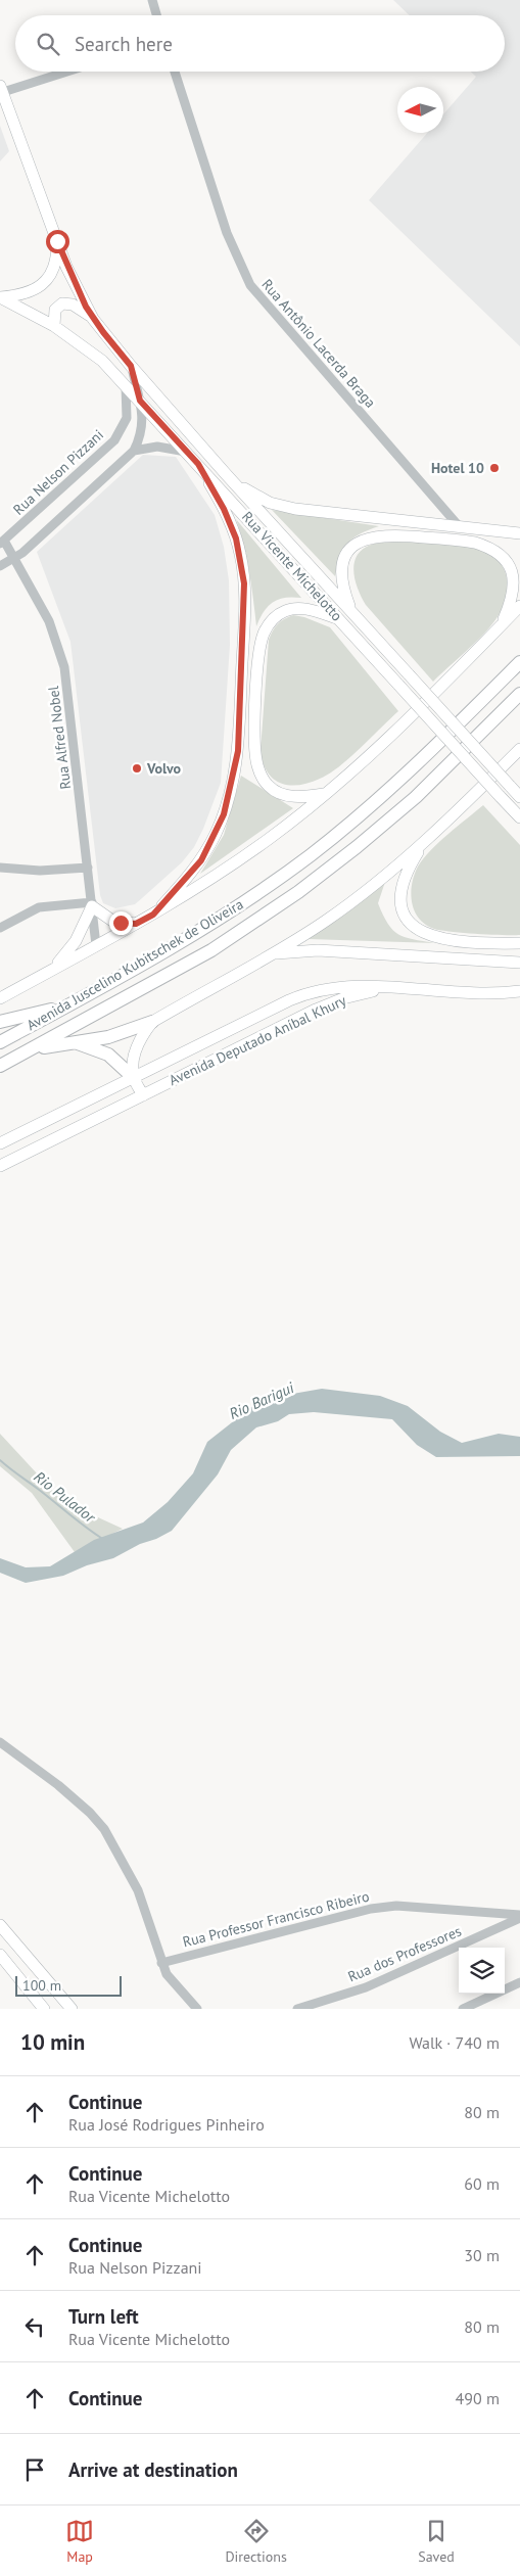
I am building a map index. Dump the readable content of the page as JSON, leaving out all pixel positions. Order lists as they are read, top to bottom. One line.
{"streets":{"highway":["Avenida Juscelino Kubitschek de Oliveira"],"main road":["Rua Vicente Michelotto","Avenida Deputado Aníbal Khury"],"street":["Rua Antônio Lacerda Braga","Rua Nelson Pizzani","Rua Alfred Nobel","Rua Professor Francisco Ribeiro","Rua dos Professores"]},"crossings":[["Rua Nelson Pizzani","Rua Vicente Michelotto"],["Rua Nelson Pizzani","Rua Alfred Nobel"],["Rua Professor Francisco Ribeiro","Rua dos Professores"]],"water":["Rio Barigui","Rio Pulador"],"places":["Hotel 10","Volvo"],"scale_bar":"100 m","north":"left","page":{"search":"Search here","scale":"100 m","heading":["10 min","Walk · 740 m"],"list":[["Continue","Rua José Rodrigues Pinheiro","80 m"],["Continue","Rua Vicente Michelotto","60 m"],["Continue","Rua Nelson Pizzani","30 m"],["Turn left","Rua Vicente Michelotto","80 m"],["Continue","490 m"],"Arrive at destination"],"nav":["Map","Directions","Saved"]}}
